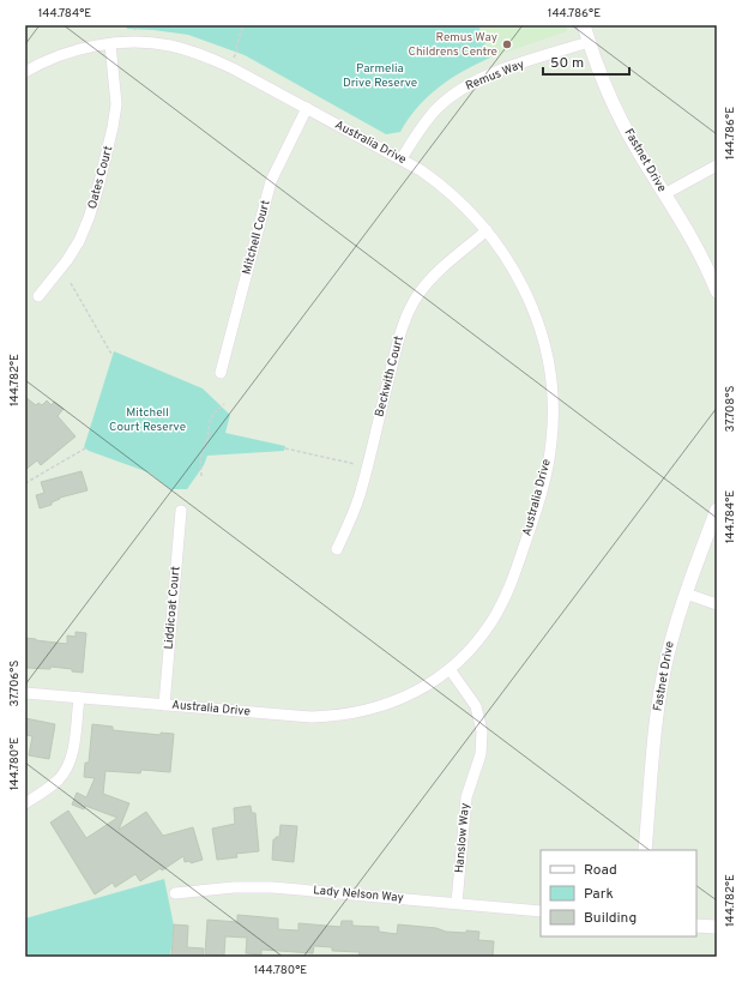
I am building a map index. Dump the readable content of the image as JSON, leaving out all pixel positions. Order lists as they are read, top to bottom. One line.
{"streets":{"street":["Remus Way","Australia Drive","Fastnet Drive","Oates Court","Mitchell Court","Beckwith Court","Liddicoat Court","Hanslow Way","Lady Nelson Way"]},"crossings":[["Remus Way","Australia Drive"],["Remus Way","Fastnet Drive"],["Australia Drive","Oates Court"],["Australia Drive","Mitchell Court"],["Australia Drive","Beckwith Court"],["Australia Drive","Liddicoat Court"],["Australia Drive","Hanslow Way"],["Hanslow Way","Lady Nelson Way"]],"parks":["Parmelia Drive Reserve","Mitchell Court Reserve"],"places":["Remus Way Childrens Centre"],"legend":["Road","Park","Building"],"scale_bar":"50 m","coordinates":["144.784°E","144.786°E","144.782°E","37.708°S","37.706°S","144.780°E"]}
